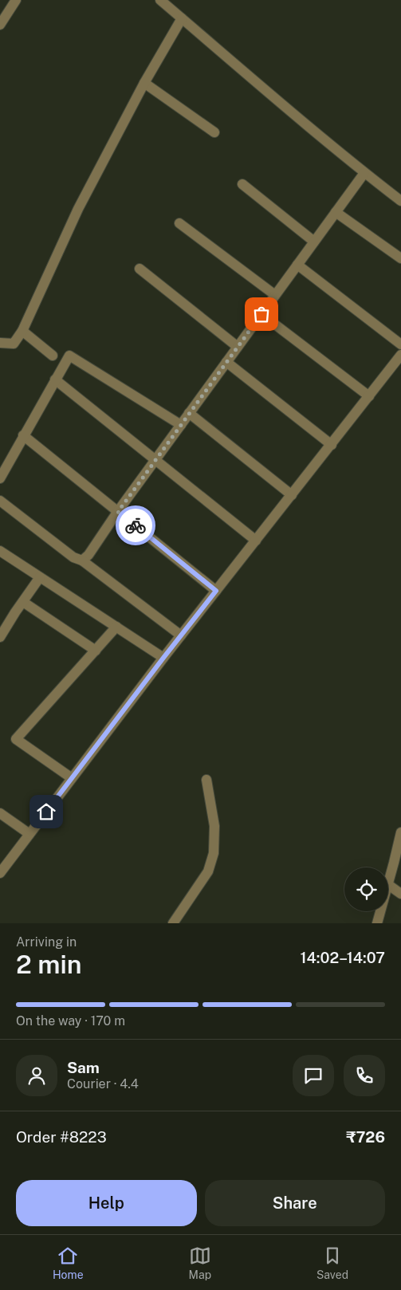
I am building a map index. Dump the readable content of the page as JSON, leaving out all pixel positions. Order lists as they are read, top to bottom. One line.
{"page":{"heading":["2 min","Arriving in","14:02–14:07"],"panel":["Sam","Courier · 4.4","Order #8223","₹726"],"bar":"On the way · 170 m","buttons":["Help","Share"],"tabs":["Home","Map","Saved"]}}
